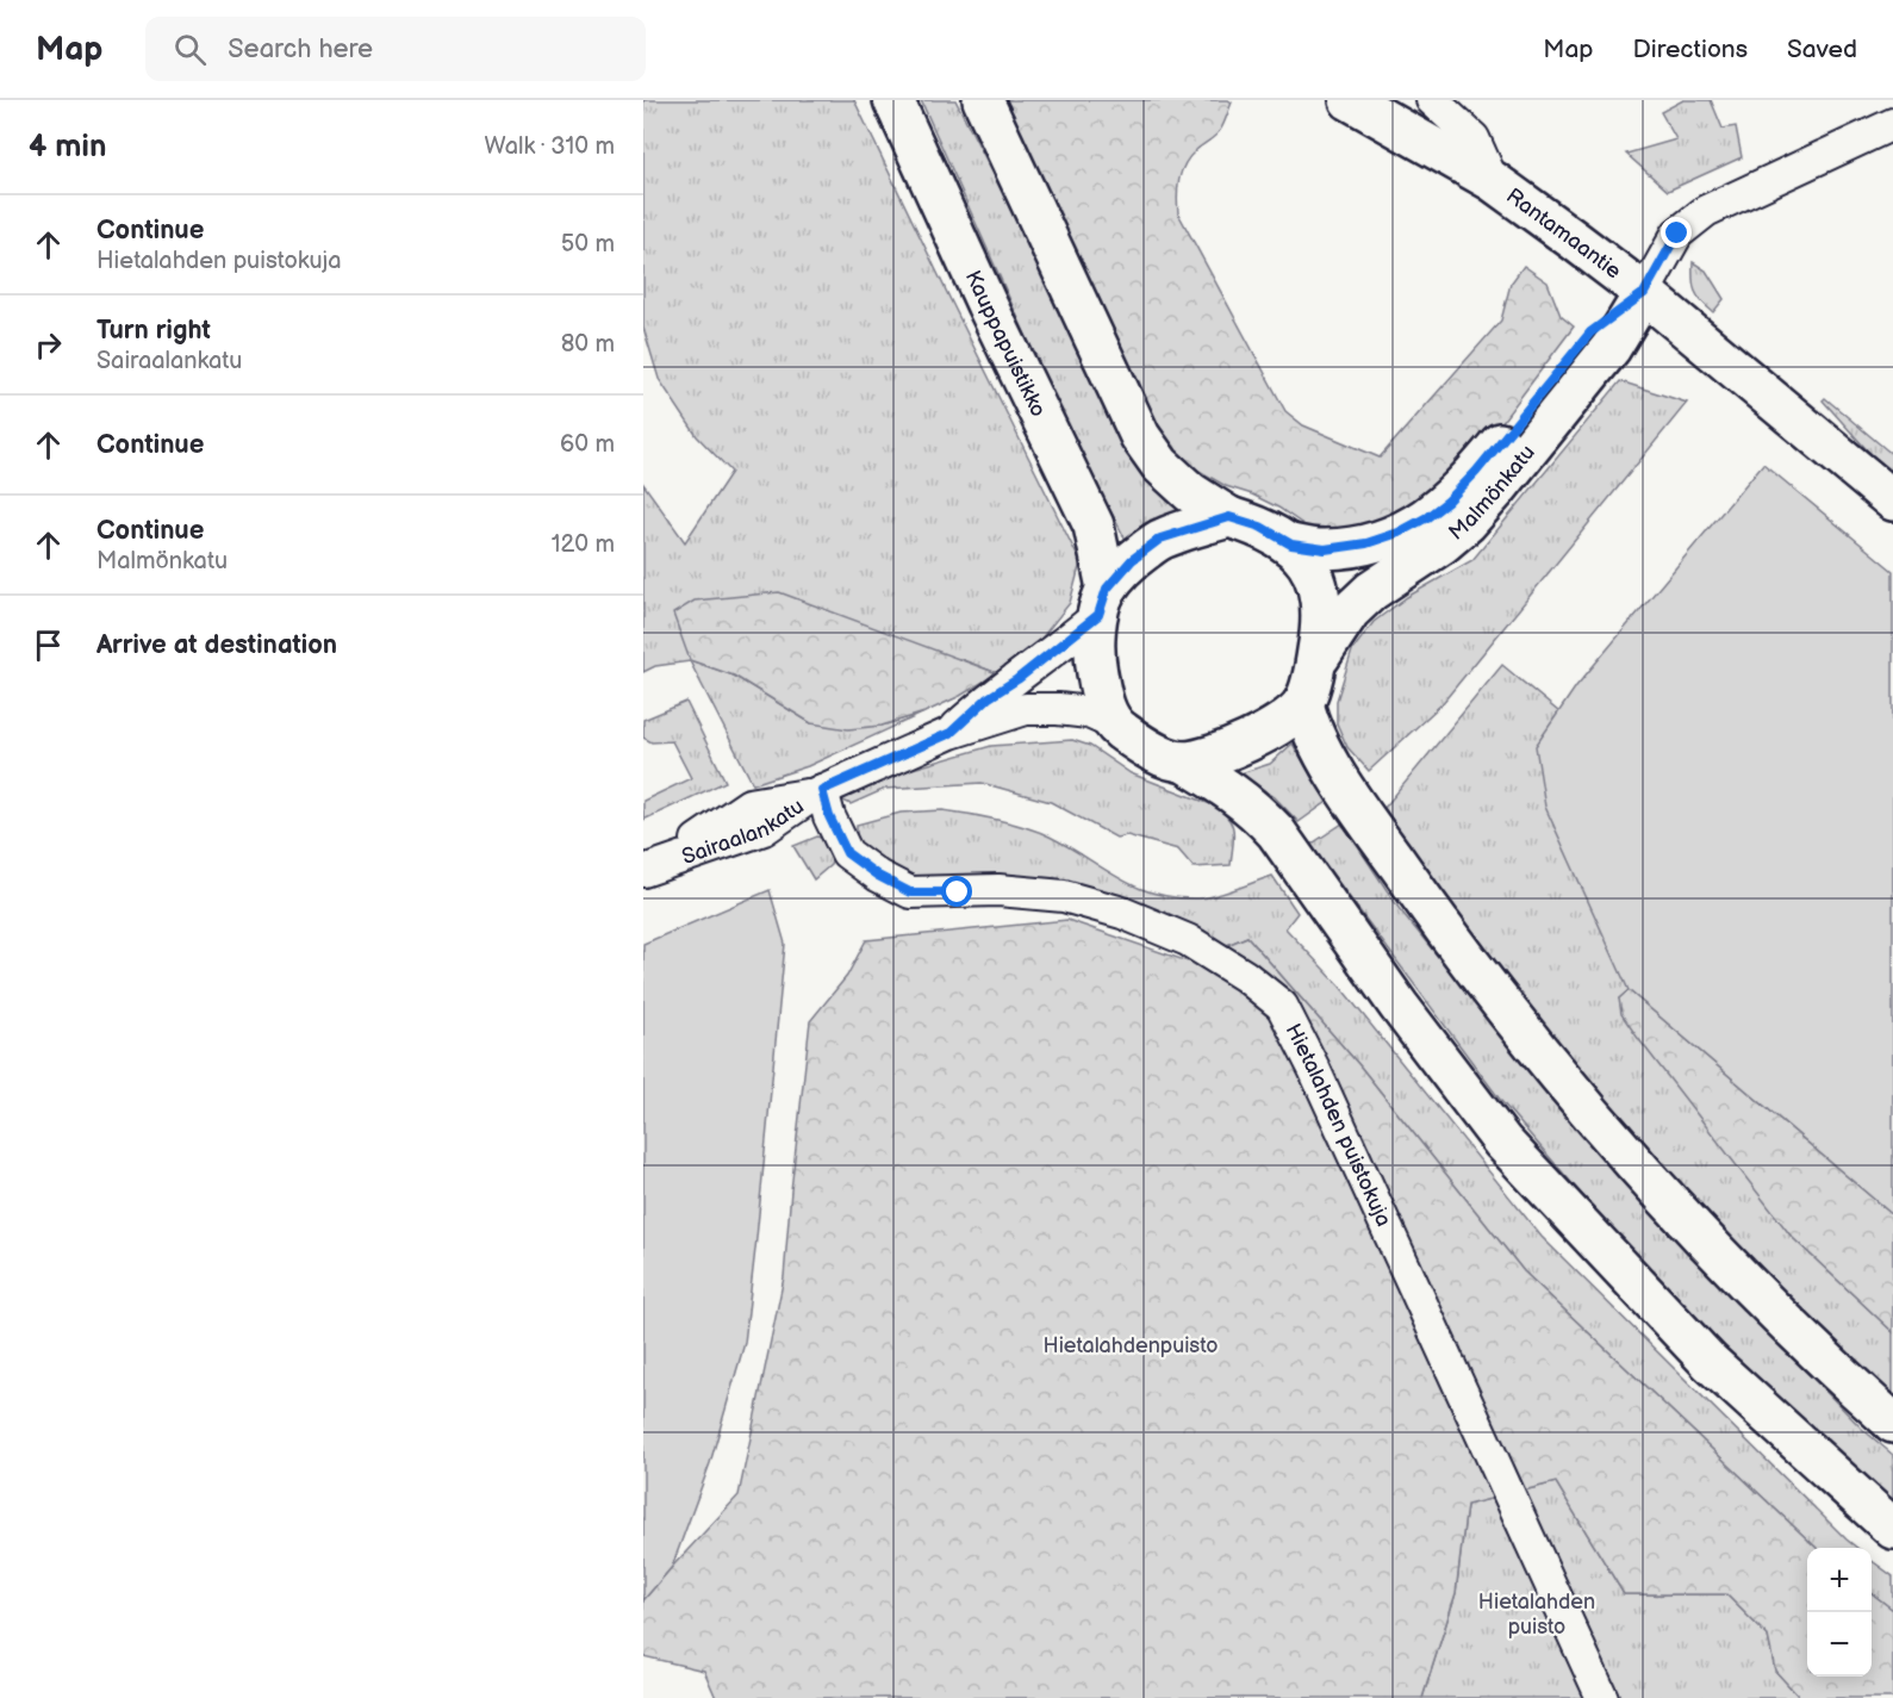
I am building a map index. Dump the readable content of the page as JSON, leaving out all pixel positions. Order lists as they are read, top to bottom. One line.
{"streets":{"main road":["Rantamaantie","Kauppapuistikko","Malmönkatu"],"street":["Sairaalankatu","Hietalahden puistokuja"]},"crossings":[["Rantamaantie","Malmönkatu"],["Kauppapuistikko","Malmönkatu"],["Kauppapuistikko","Sairaalankatu"],["Malmönkatu","Sairaalankatu"],["Sairaalankatu","Hietalahden puistokuja"]],"parks":["Hietalahdenpuisto","Hietalahden puisto"],"page":{"header":"Map","search":"Search here","nav":["Map","Directions","Saved"],"heading":["4 min","Walk · 310 m"],"list":[["Continue","Hietalahden puistokuja","50 m"],["Turn right","Sairaalankatu","80 m"],["Continue","60 m"],["Continue","Malmönkatu","120 m"],"Arrive at destination"],"map_buttons":["+","−"]}}
